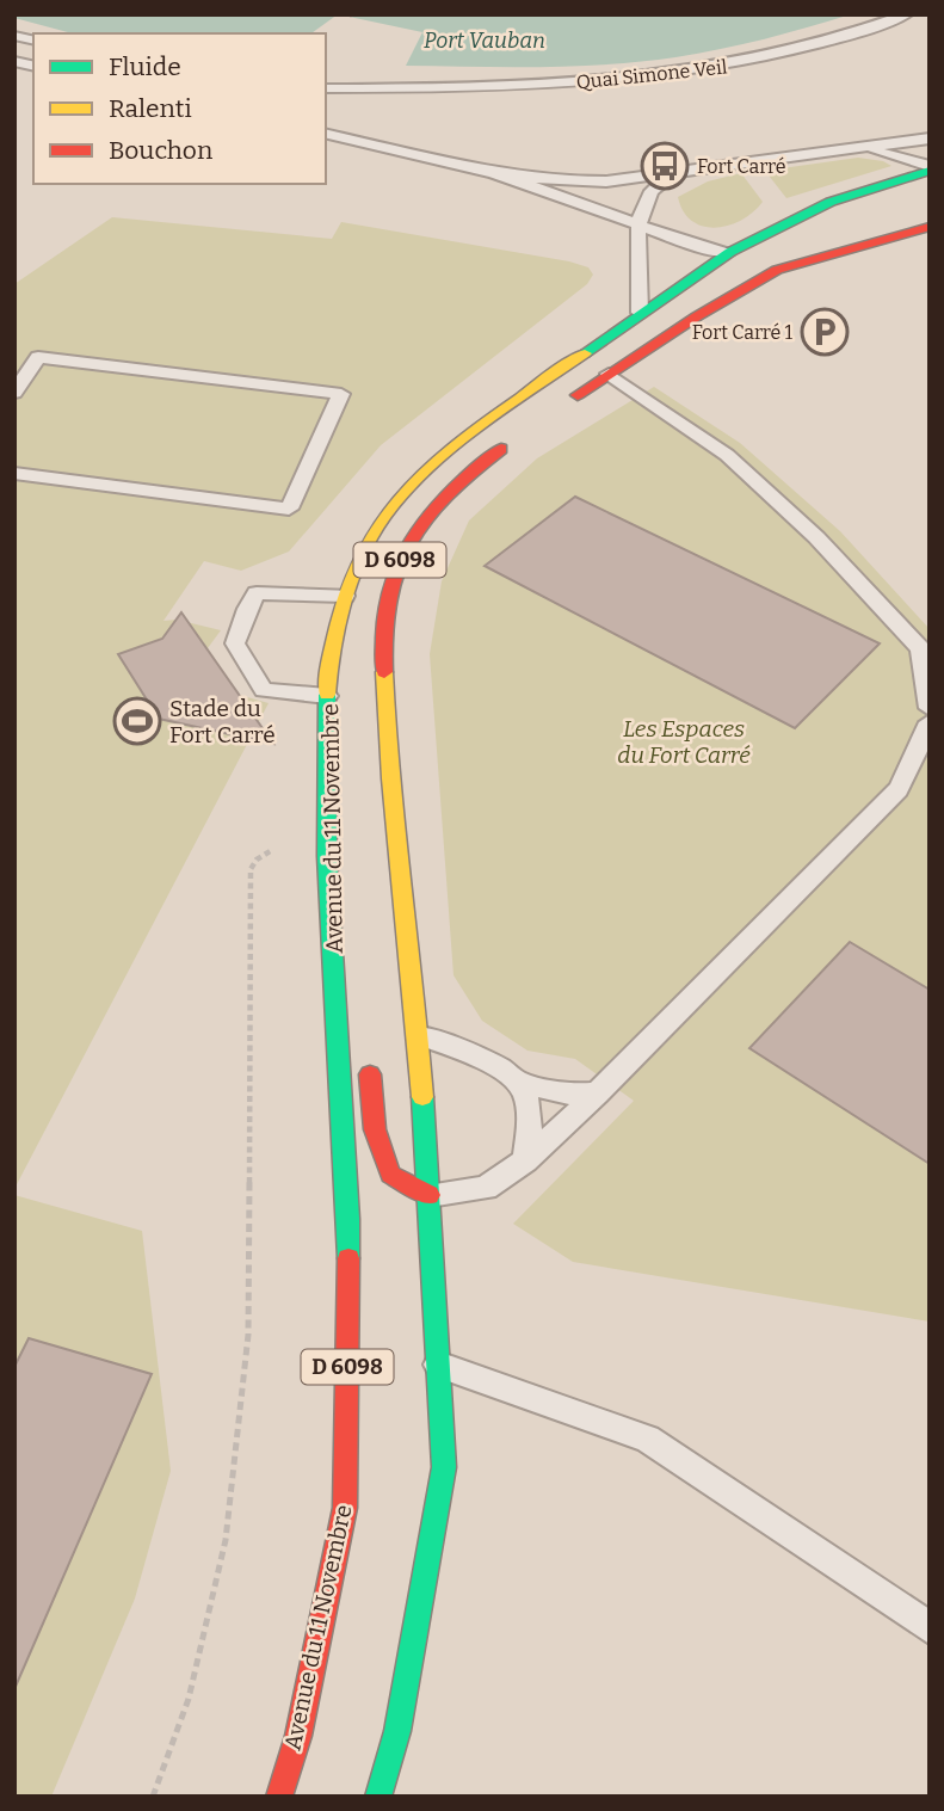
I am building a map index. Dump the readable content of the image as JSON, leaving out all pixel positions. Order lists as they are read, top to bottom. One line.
{"streets":{"main road":["D 6098","Avenue du 11 Novembre"],"lane":["Quai Simone Veil"]},"water":["Port Vauban"],"parks":["Les Espaces du Fort Carré"],"places":{"bus stop":["Fort Carré"],"parking":["Fort Carré 1"],"sports":["Stade du Fort Carré"]},"legend":["Fluide","Ralenti","Bouchon"]}
